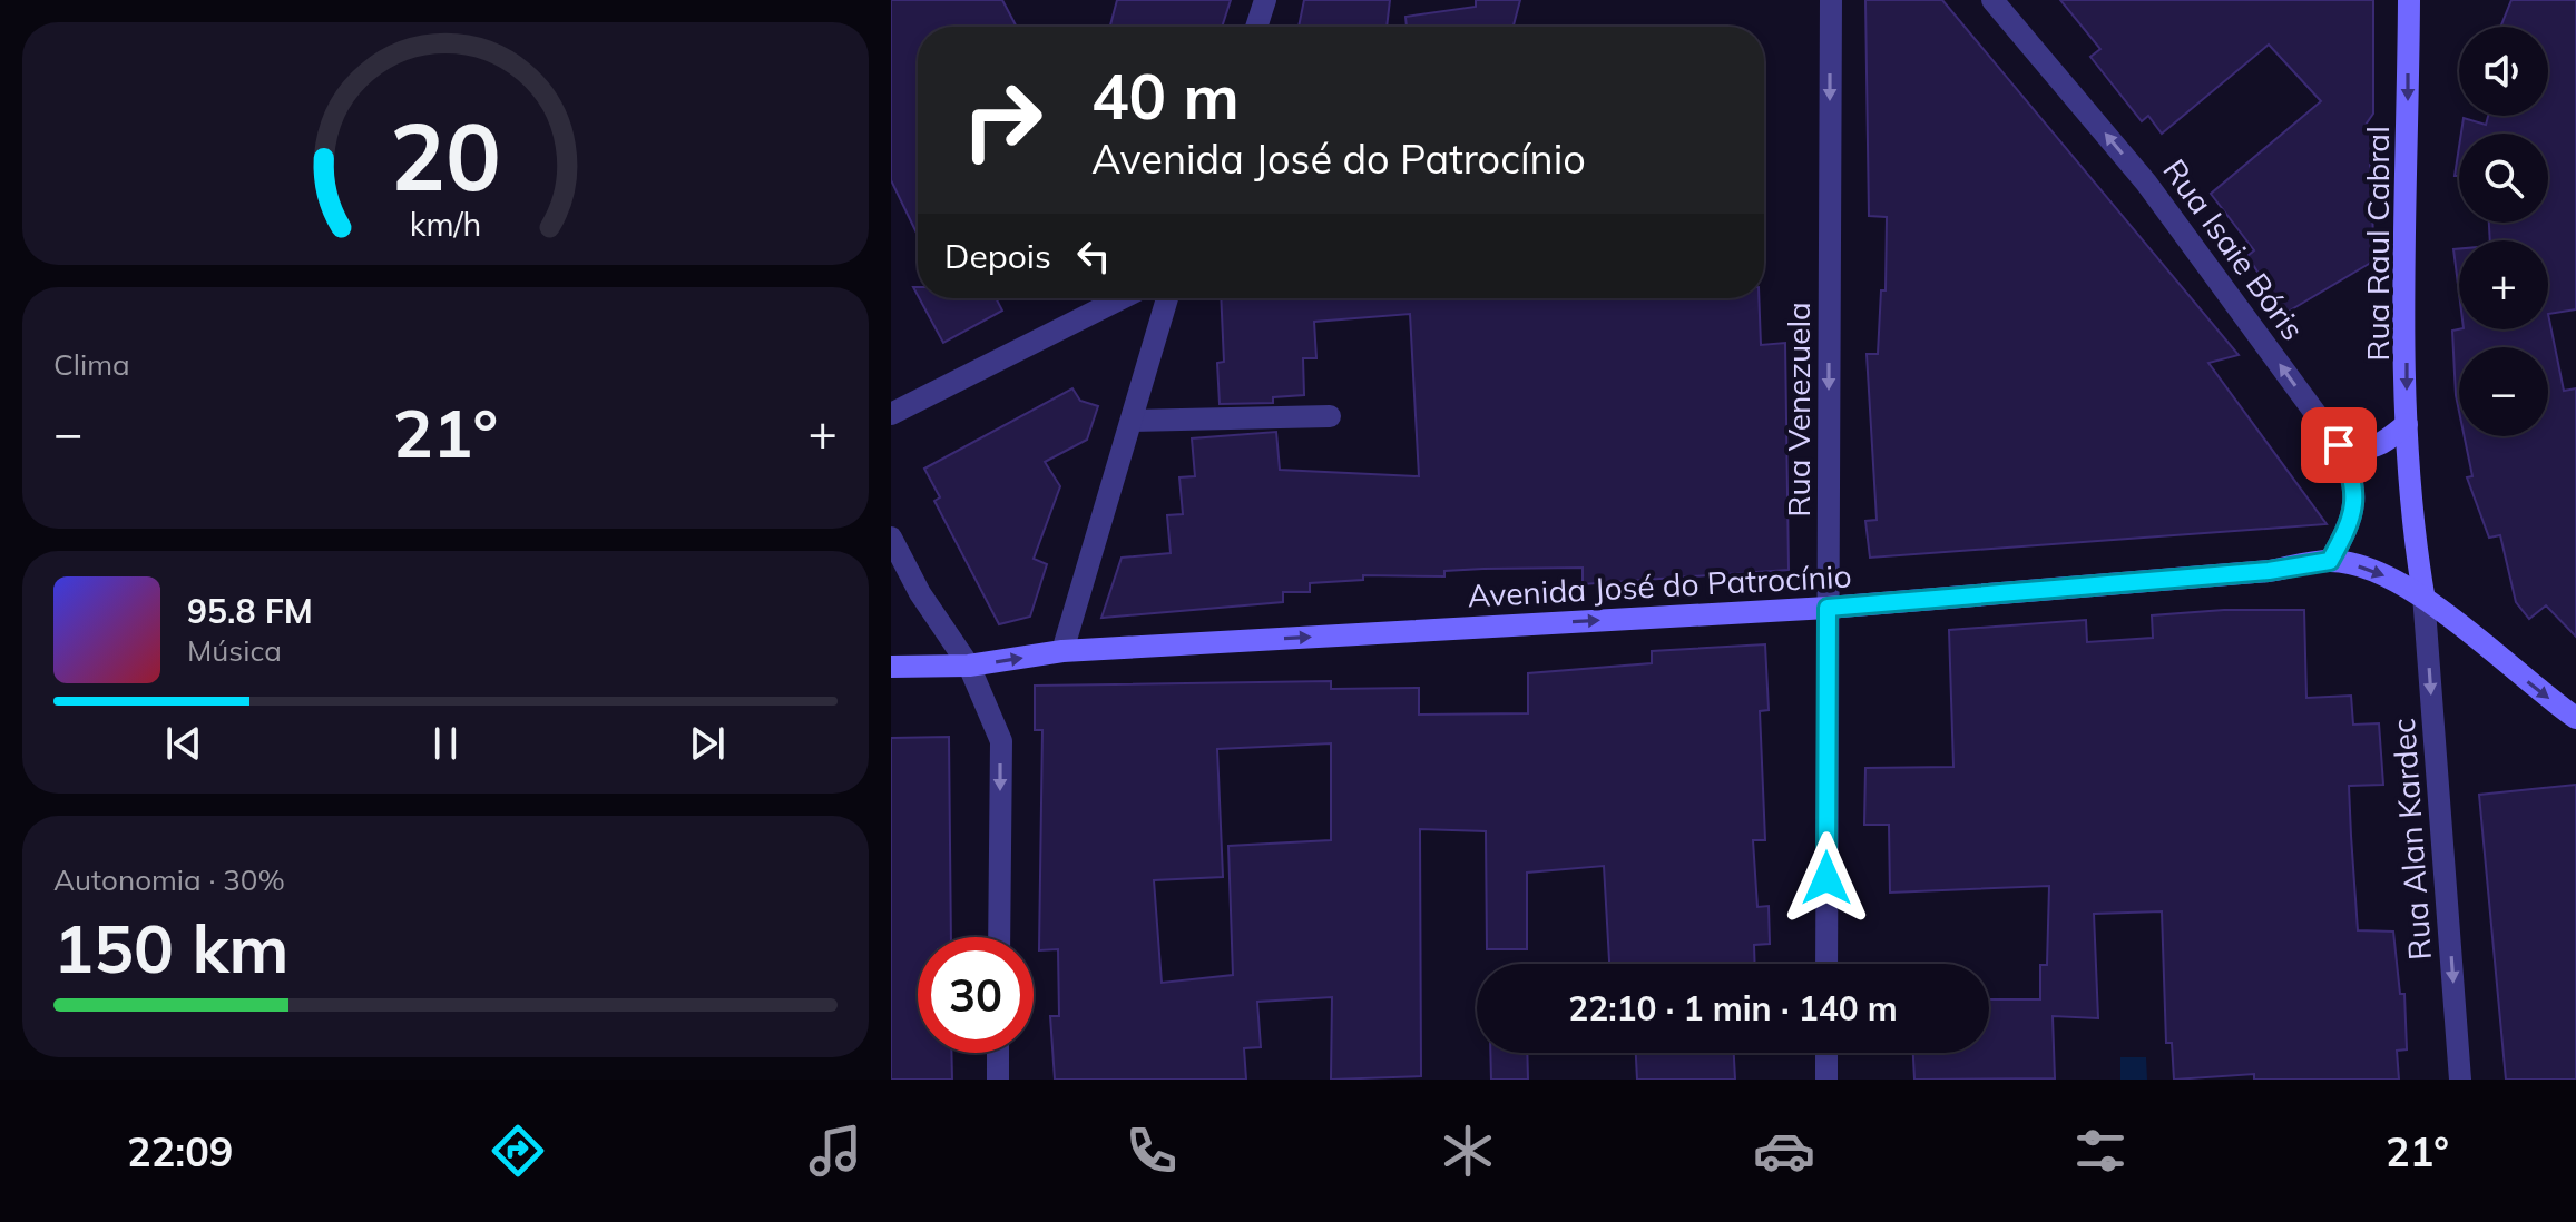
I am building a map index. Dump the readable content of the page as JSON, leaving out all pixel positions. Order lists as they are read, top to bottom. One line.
{"streets":{"street":["Rua Raul Cabral","Rua Isaie Bóris","Rua Venezuela","Avenida José do Patrocínio","Rua Alan Kardec"]},"crossings":[["Rua Raul Cabral","Avenida José do Patrocínio"],["Rua Raul Cabral","Rua Alan Kardec"],["Rua Isaie Bóris","Avenida José do Patrocínio"],["Rua Venezuela","Avenida José do Patrocínio"],["Avenida José do Patrocínio","Rua Alan Kardec"]],"one_way":["Rua Raul Cabral","Rua Isaie Bóris","Rua Venezuela","Avenida José do Patrocínio","Rua Alan Kardec"],"page":{"map_buttons":["+","−"],"turn":["40 m","Avenida José do Patrocínio"],"then":"Depois","tile":["Clima",["Autonomia · 30%","150 km"]],"heat":["−","21°","+"],"song":["95.8 FM","Música"],"limit":"30","trip":"22:10 · 1 min · 140 m","tabs":["22:09","21°"],"gauge":["20","km/h"]}}
